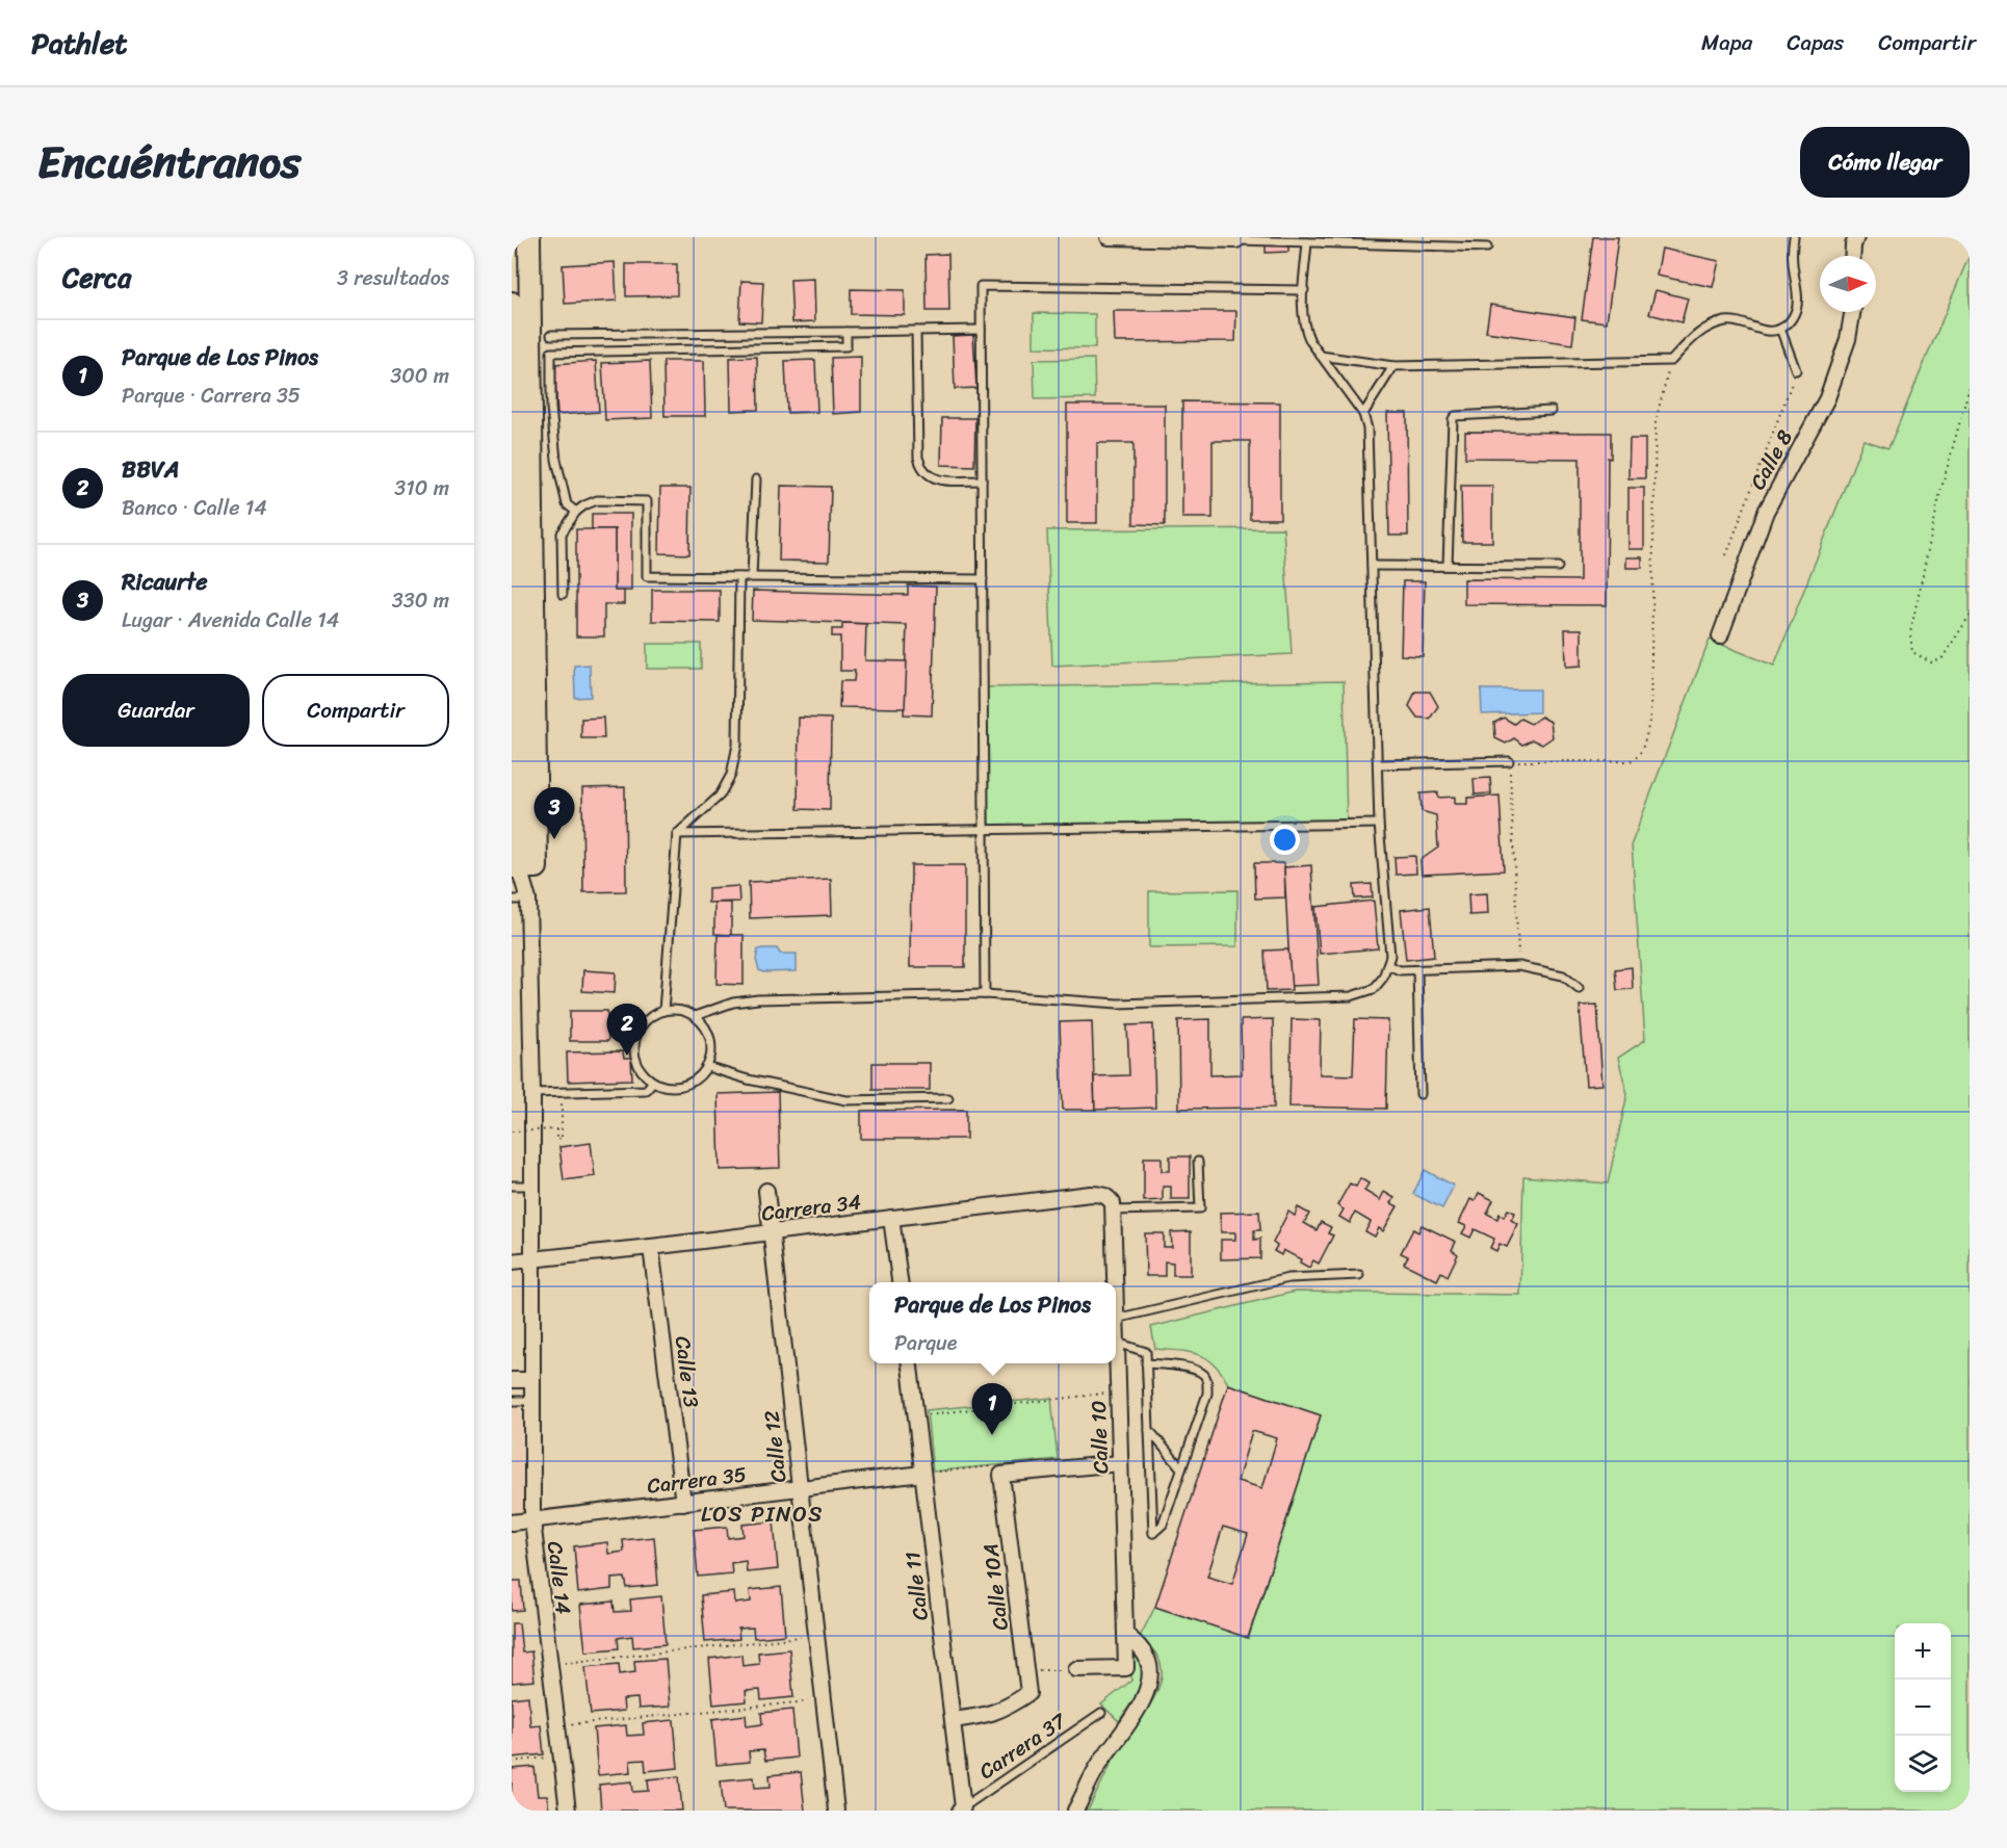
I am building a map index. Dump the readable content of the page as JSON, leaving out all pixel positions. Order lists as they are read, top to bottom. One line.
{"streets":{"street":["Calle 8","Carrera 34","Calle 13","Calle 10","Calle 12","Carrera 35","Calle 14","Calle 11","Calle 10A"],"lane":["Carrera 37"]},"crossings":[["Carrera 34","Calle 13"],["Carrera 34","Calle 10"],["Carrera 34","Calle 12"],["Carrera 34","Calle 14"],["Calle 13","Carrera 35"],["Calle 12","Carrera 35"],["Carrera 35","Calle 14"],["Carrera 35","Calle 11"],["Calle 11","Calle 10A"],["Calle 11","Carrera 37"]],"districts":["LOS PINOS"],"north":"right","page":{"header":"Pathlet","nav":["Mapa","Capas","Compartir"],"title":"Encuéntranos","buttons":["Cómo llegar",["Guardar","Compartir"]],"heading":["Cerca","3 resultados"],"list":[{"mark":"1","name":"Parque de Los Pinos","note":"Parque · Carrera 35","value":"300 m"},{"mark":"2","name":"BBVA","note":"Banco · Calle 14","value":"310 m"},{"mark":"3","name":"Ricaurte","note":"Lugar · Avenida Calle 14","value":"330 m"}],"pins":["3","2","1"],"popup":["Parque de Los Pinos","Parque"],"map_buttons":["+","−"]}}
